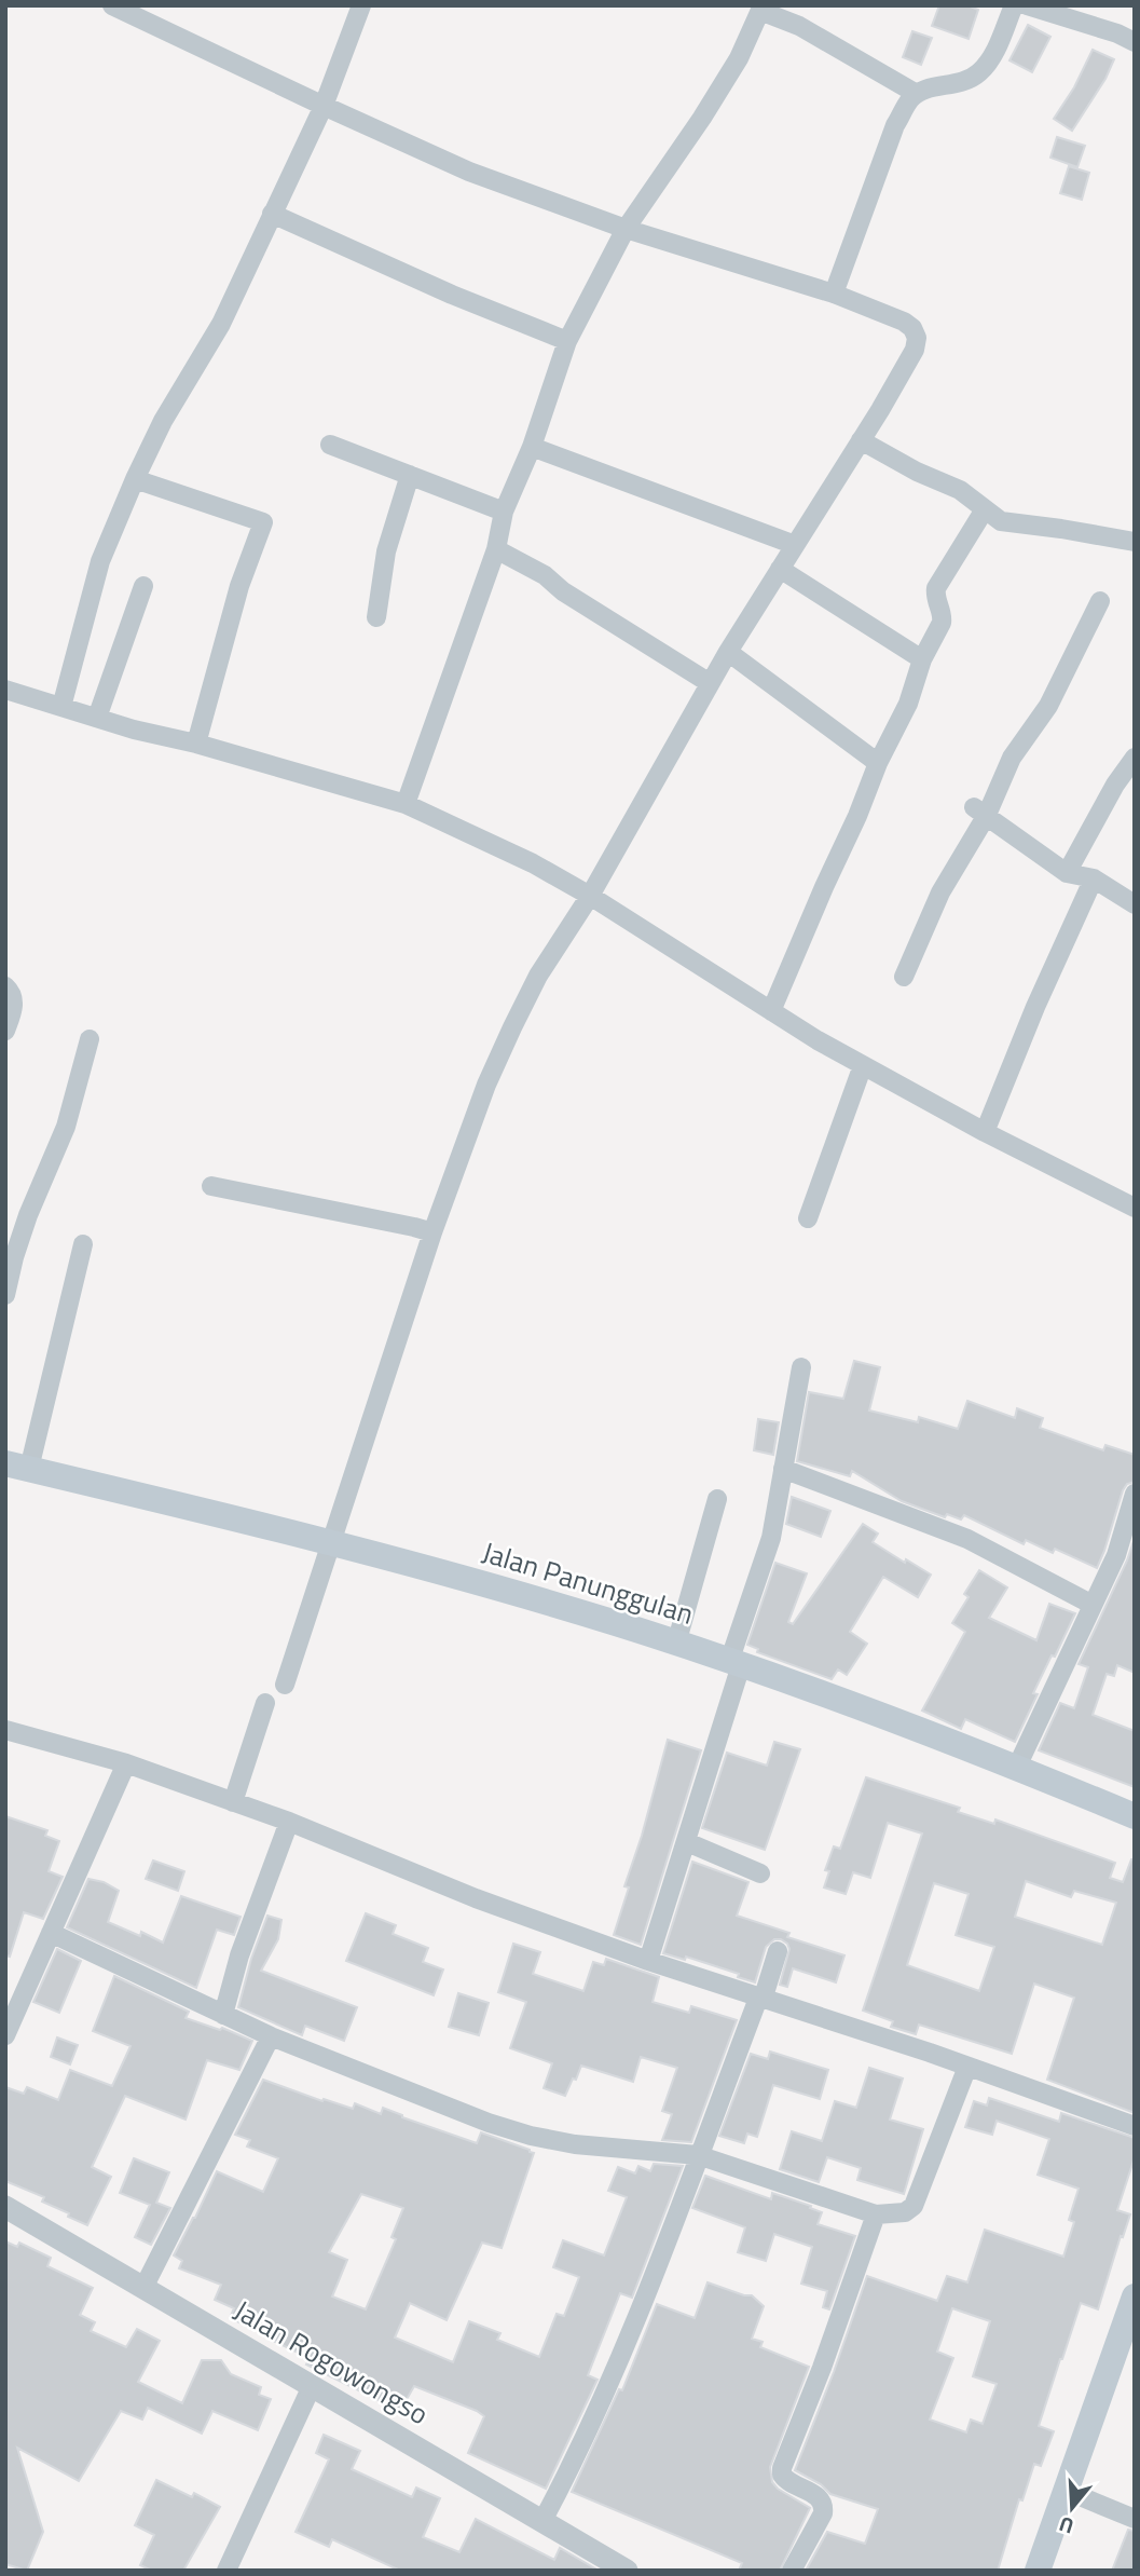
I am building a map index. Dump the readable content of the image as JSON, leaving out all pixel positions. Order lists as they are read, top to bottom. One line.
{"streets":{"main road":["Jalan Panunggulan"],"street":["Jalan Rogowongso"]},"north":"bottom"}
